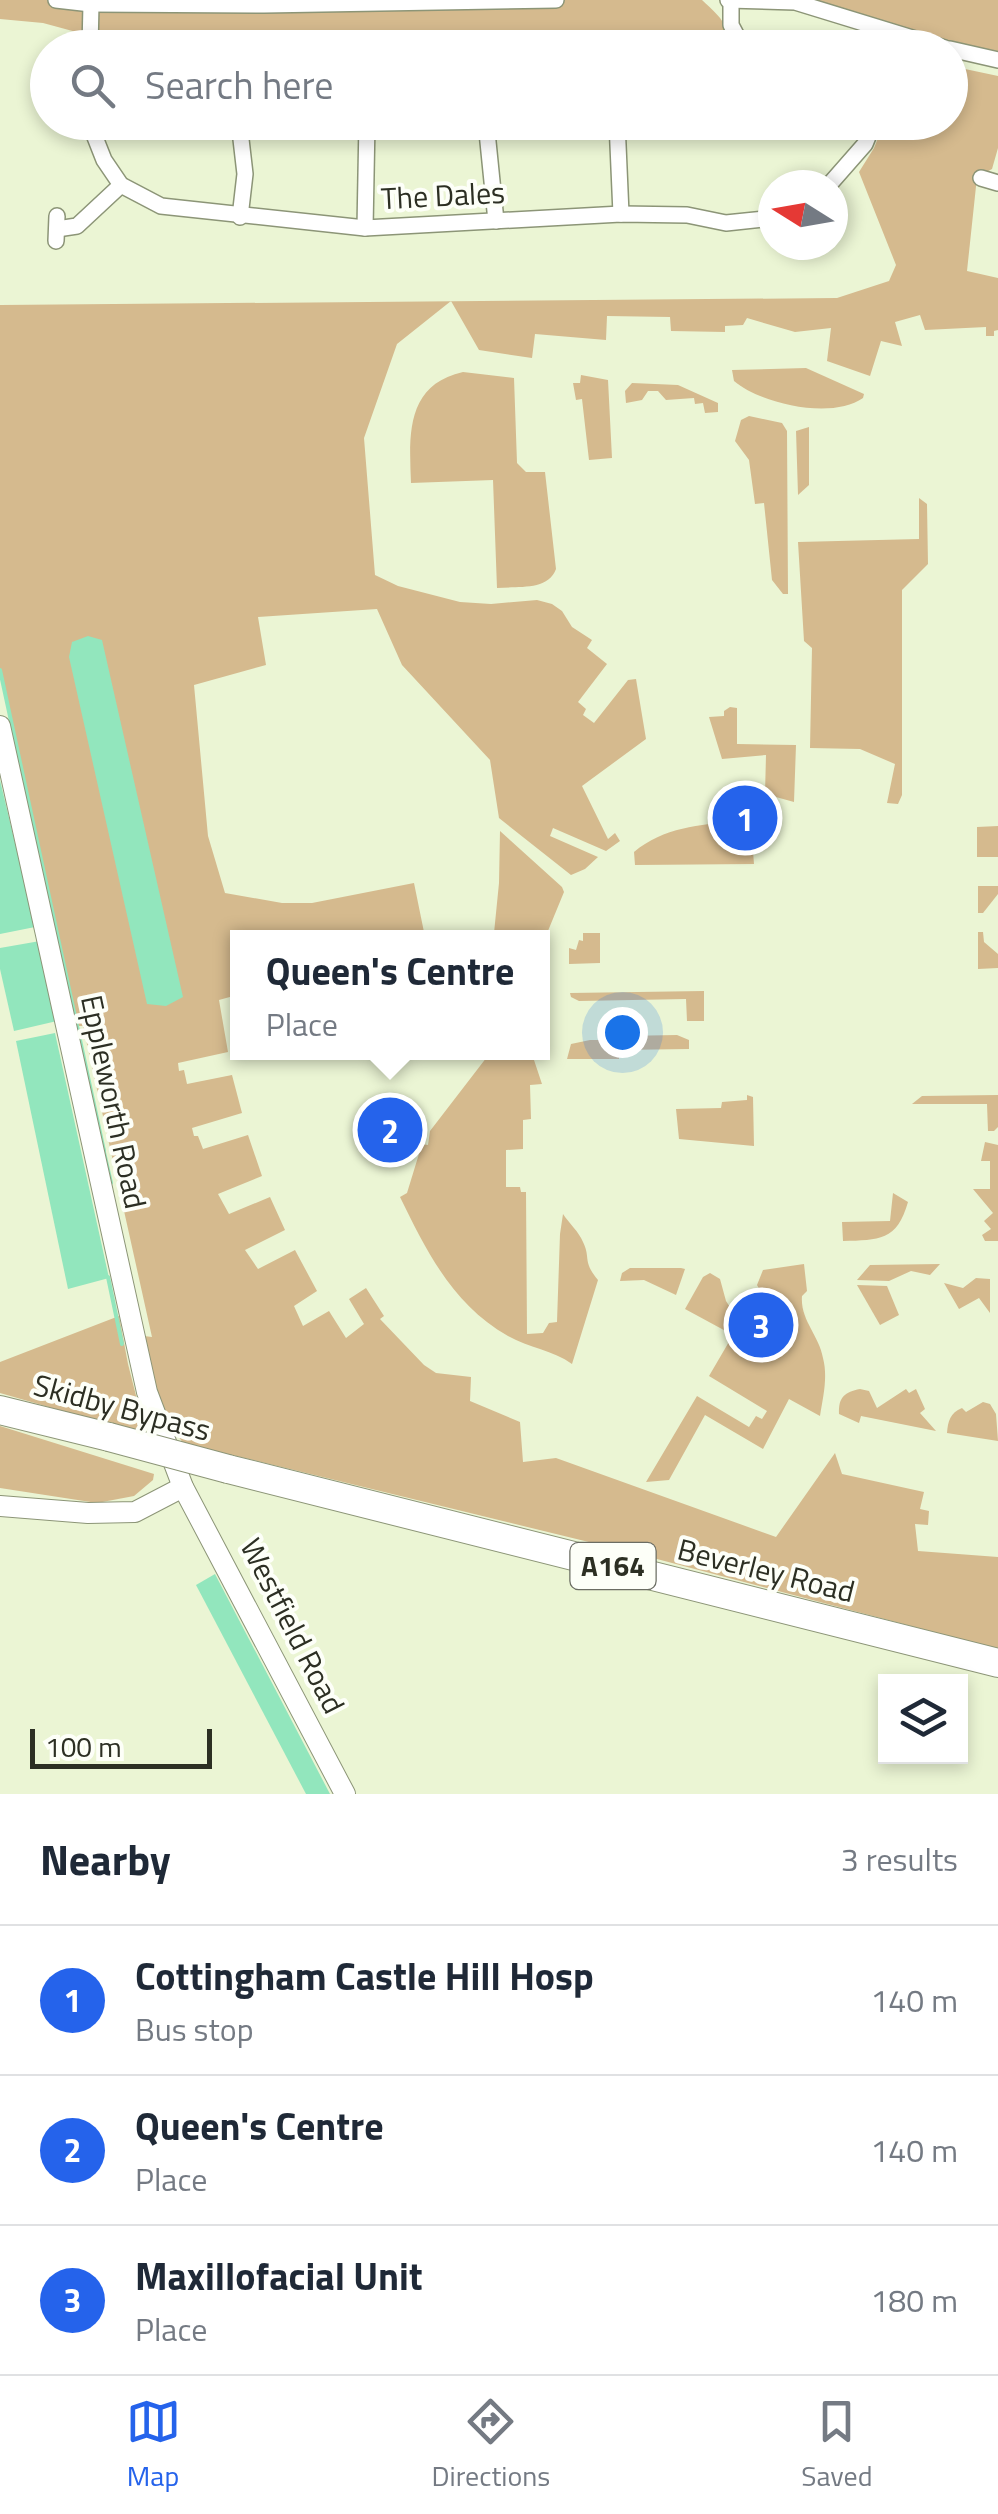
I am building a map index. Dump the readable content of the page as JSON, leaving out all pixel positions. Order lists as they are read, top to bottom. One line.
{"streets":{"highway":["Skidby Bypass","A164","Beverley Road"],"street":["The Dales","Eppleworth Road","Westfield Road"]},"crossings":[["Eppleworth Road","Westfield Road"],["Skidby Bypass","Beverley Road"]],"scale_bar":"100 m","north":"left","page":{"search":"Search here","pins":["1","2","3"],"popup":["Queen's Centre","Place"],"scale":"100 m","heading":["Nearby","3 results"],"list":[{"mark":"1","name":"Cottingham Castle Hill Hosp","note":"Bus stop","value":"140 m"},{"mark":"2","name":"Queen's Centre","note":"Place","value":"140 m"},{"mark":"3","name":"Maxillofacial Unit","note":"Place","value":"180 m"}],"nav":["Map","Directions","Saved"]}}
